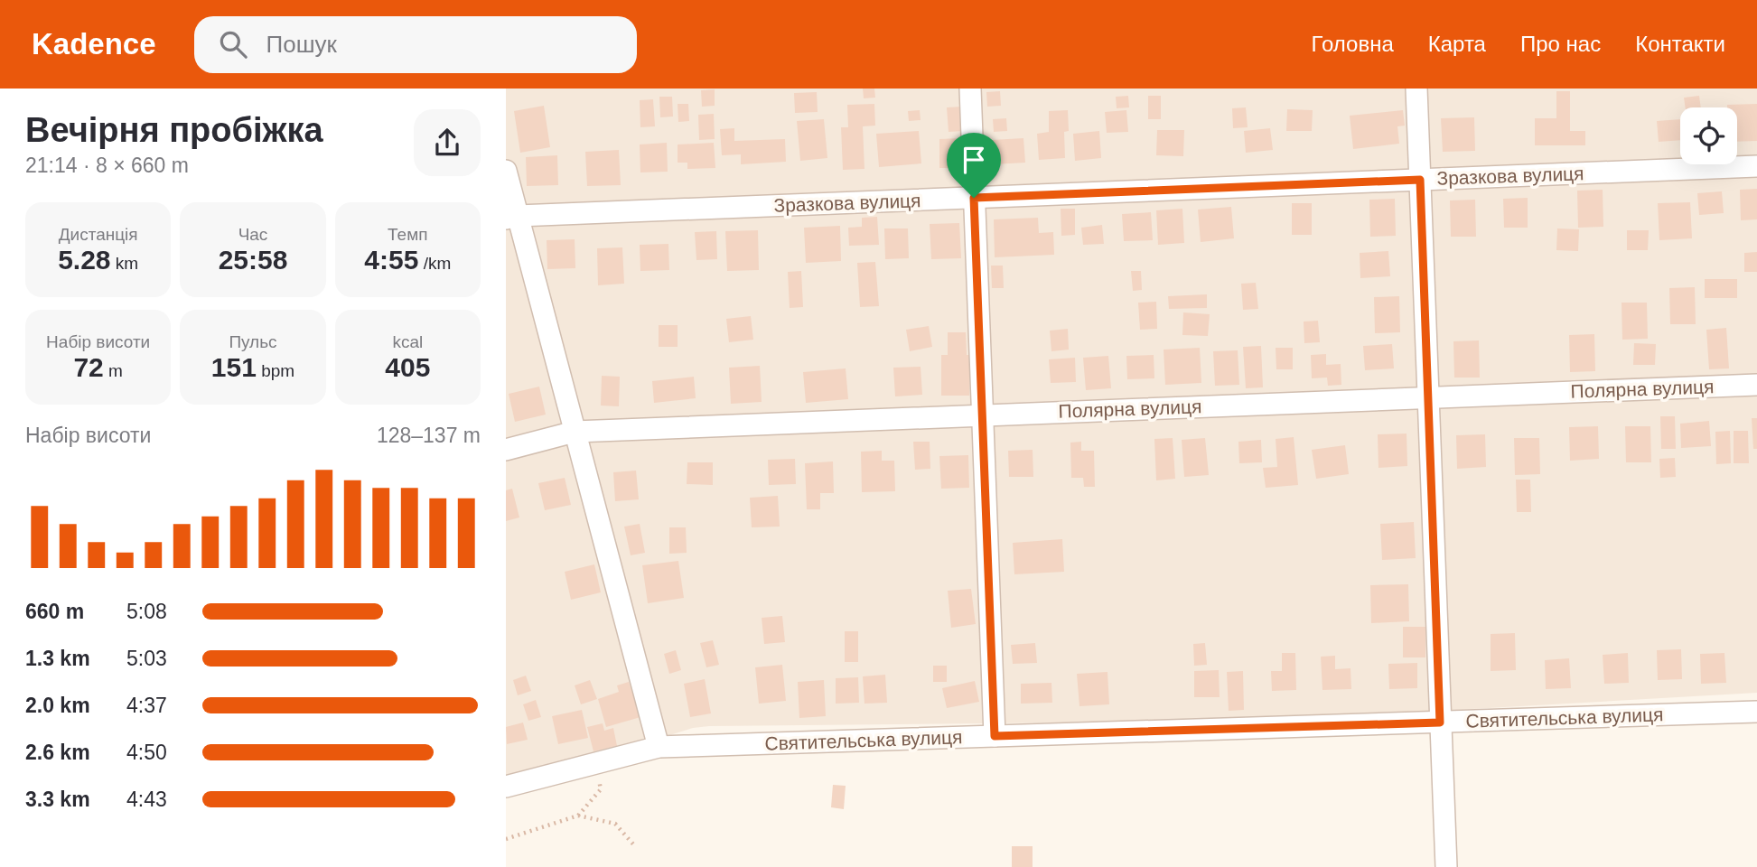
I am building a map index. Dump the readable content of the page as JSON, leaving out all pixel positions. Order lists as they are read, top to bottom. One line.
{"streets":{"street":["Зразкова вулиця","Полярна вулиця","Святительська вулиця"]},"page":{"header":"Kadence","search":"Пошук","nav":["Головна","Карта","Про нас","Контакти"],"heading":["Вечірня пробіжка","21:14 · 8 × 660 m"],"stats":[["Дистанція","5.28 km"],["Час","25:58"],["Темп","4:55 /km"],["Набір висоти","72 m"],["Пульс","151 bpm"],["kcal","405"]],"chart":["Набір висоти","128–137 m"],"list":[{"name":"660 m","note":"5:08"},{"name":"1.3 km","note":"5:03"},{"name":"2.0 km","note":"4:37"},{"name":"2.6 km","note":"4:50"},{"name":"3.3 km","note":"4:43"}]}}
